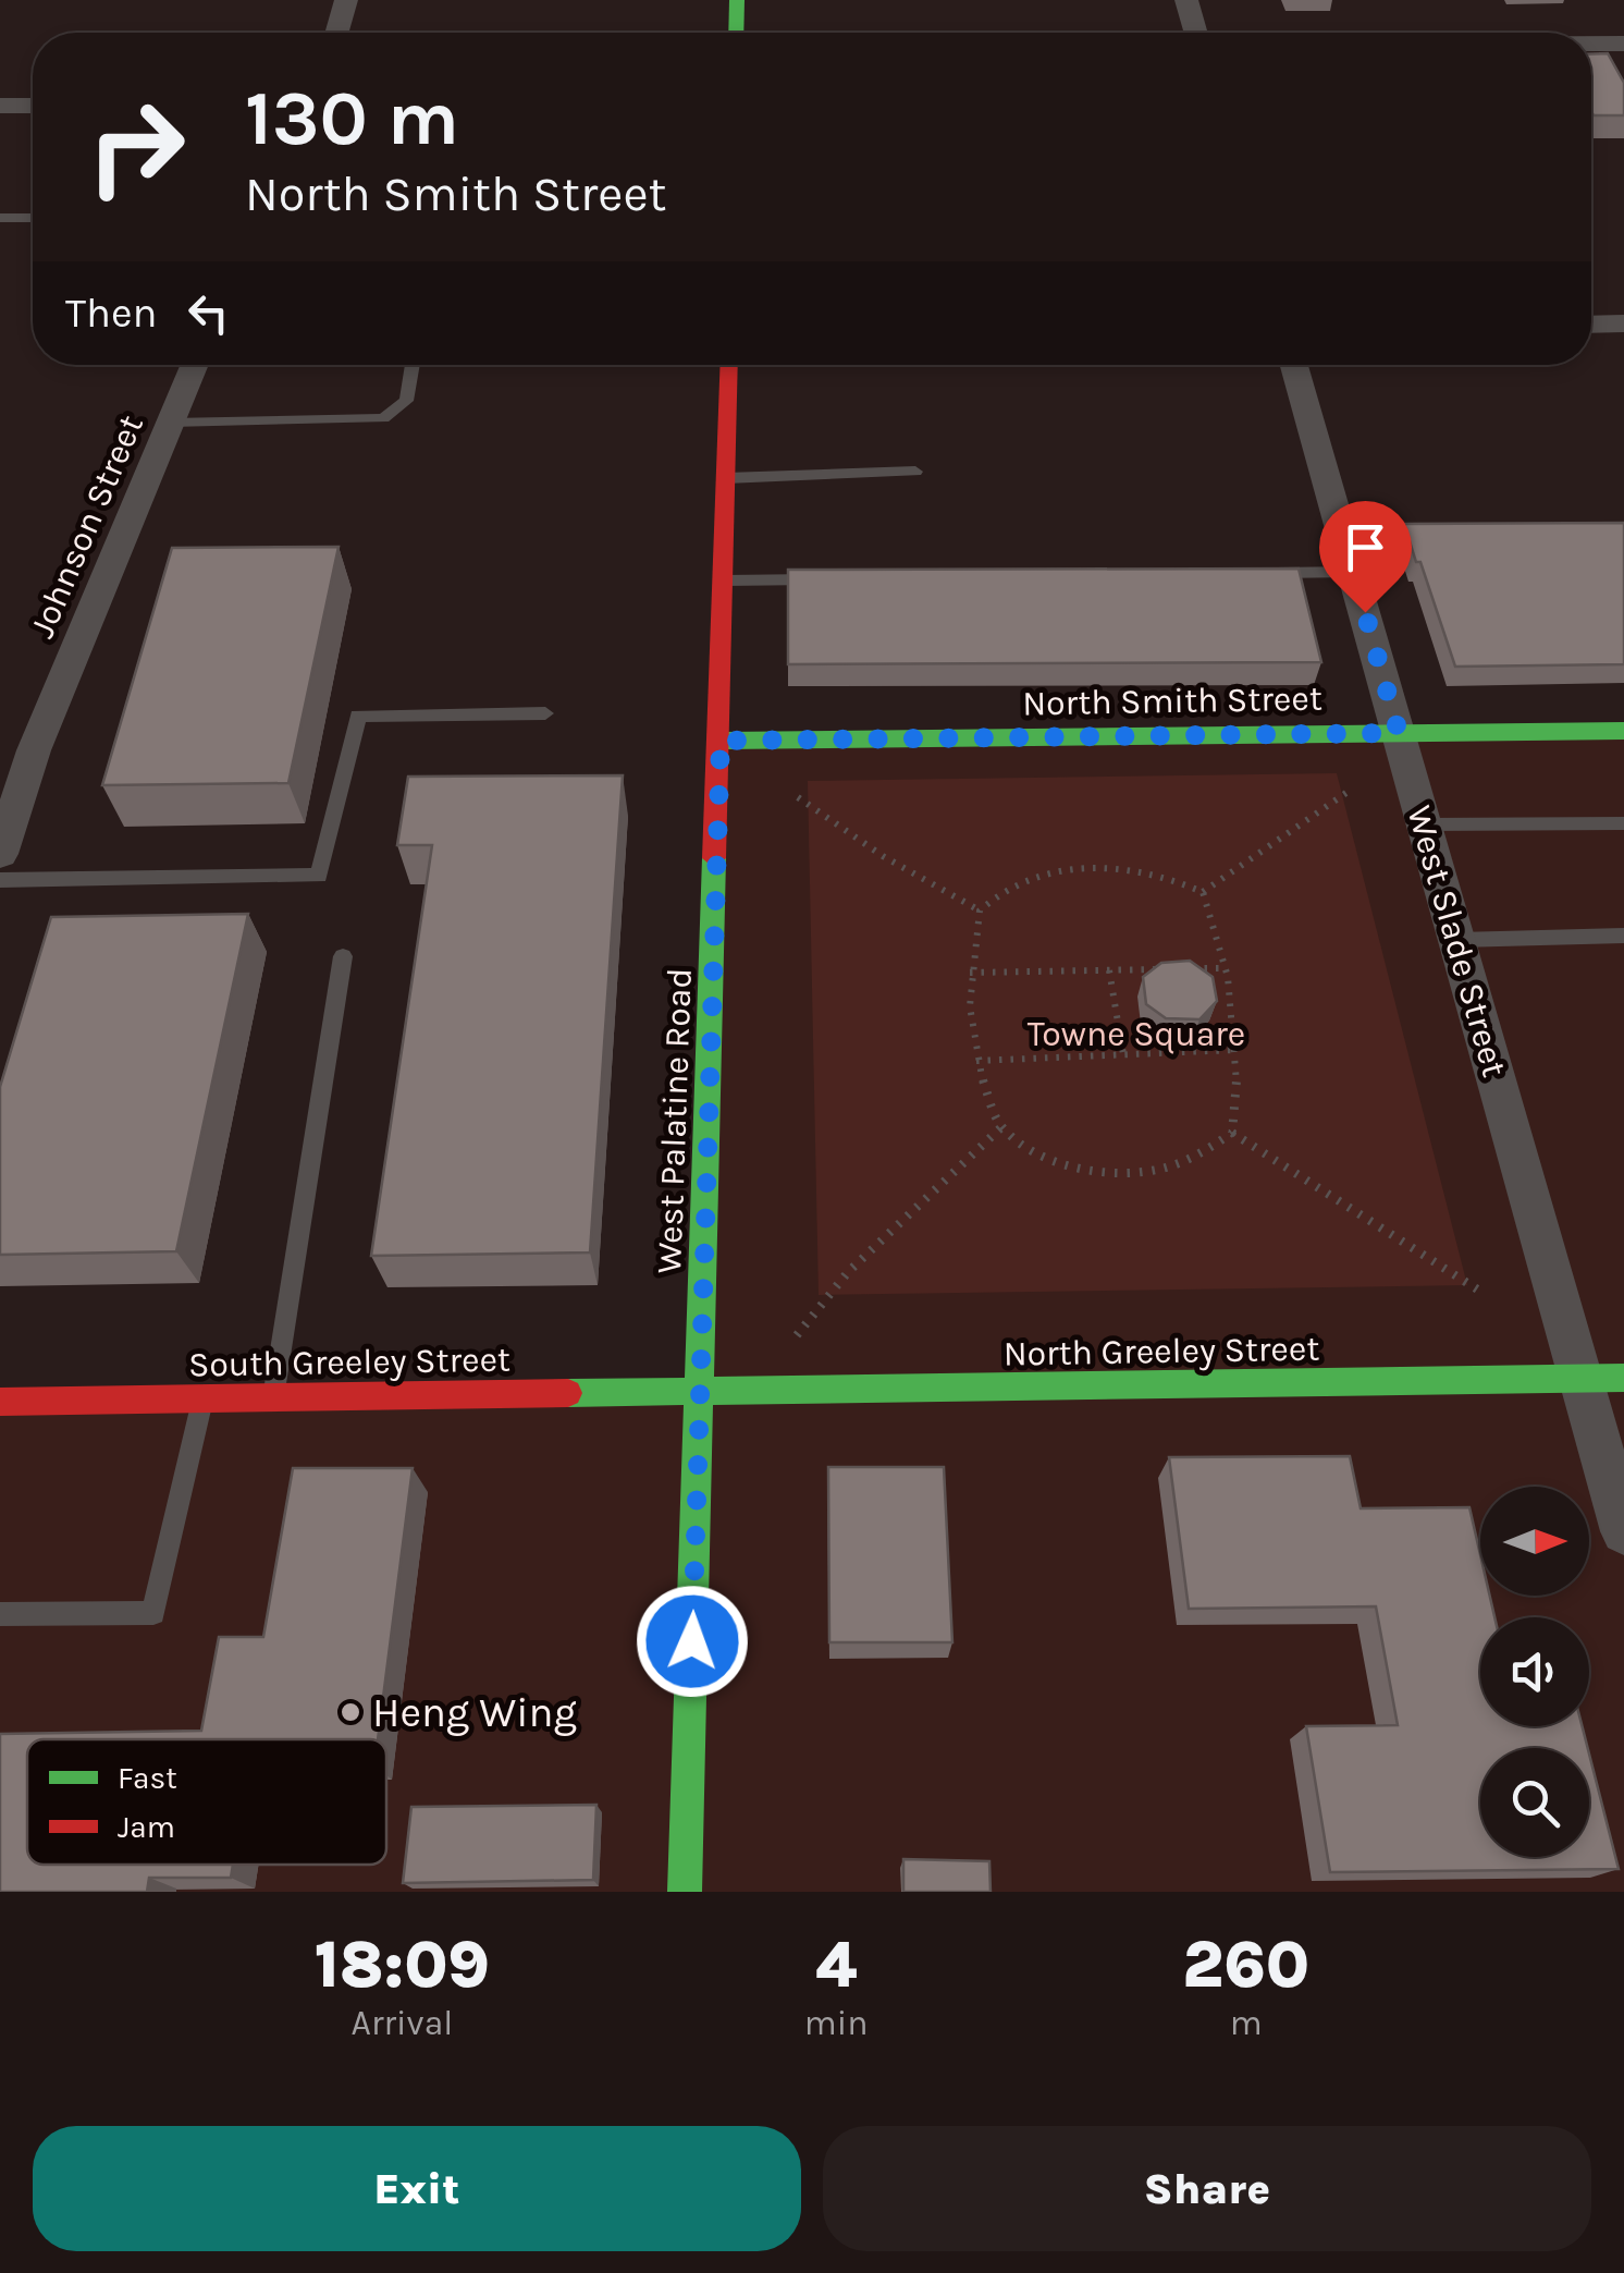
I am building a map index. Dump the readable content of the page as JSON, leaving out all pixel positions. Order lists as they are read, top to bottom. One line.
{"streets":{"street":["Johnson Street","North Smith Street","West Slade Street","West Palatine Road","North Greeley Street","South Greeley Street"]},"crossings":[["North Smith Street","West Slade Street"],["North Smith Street","West Palatine Road"],["West Slade Street","North Greeley Street"],["West Palatine Road","North Greeley Street"],["West Palatine Road","South Greeley Street"],["North Greeley Street","South Greeley Street"]],"parks":["Towne Square"],"places":["Heng Wing"],"legend":["Fast","Jam"],"north":"right","page":{"turn":["130 m","North Smith Street"],"then":"Then","eta":["18:09","Arrival","4","min","260","m"],"buttons":["Exit","Share"]}}
